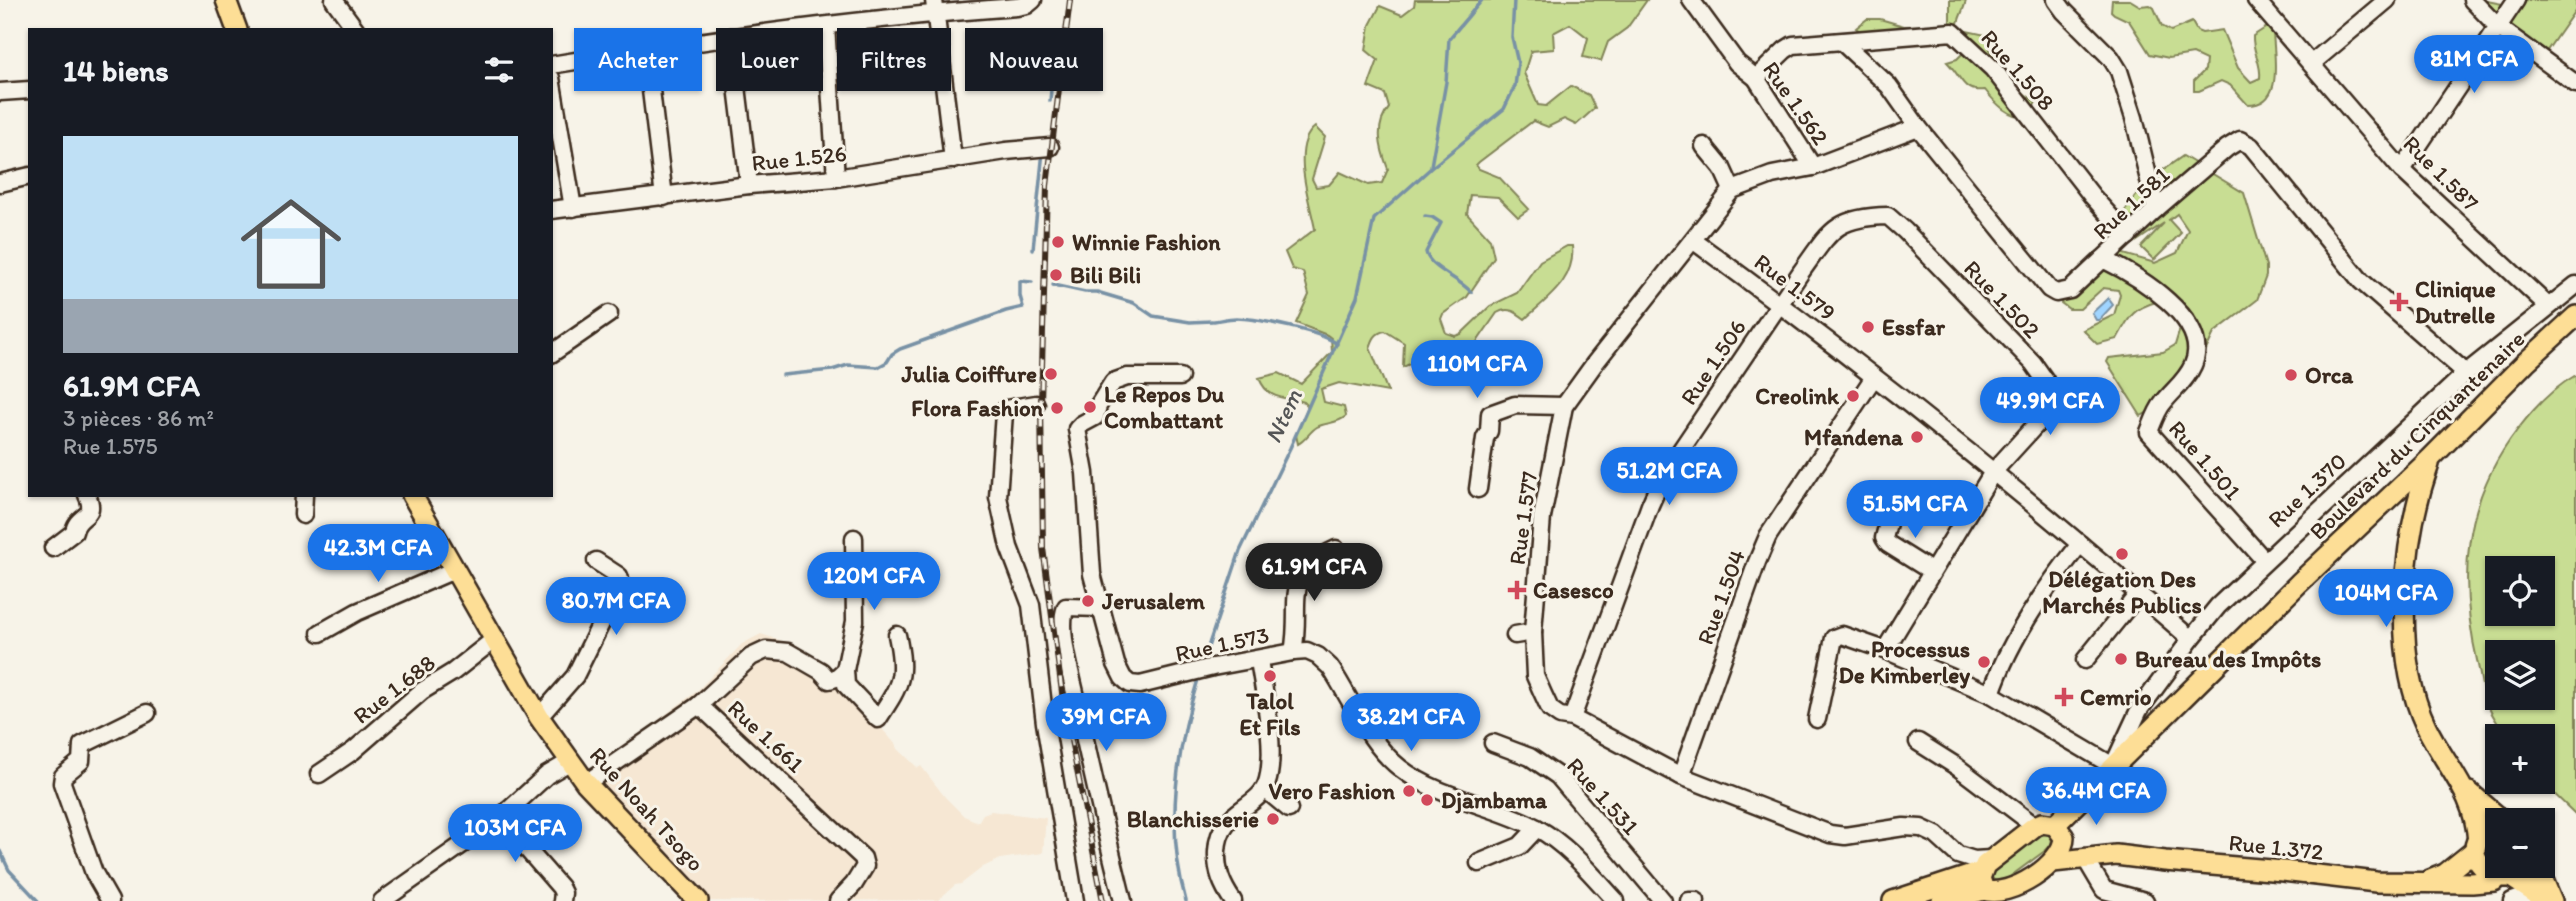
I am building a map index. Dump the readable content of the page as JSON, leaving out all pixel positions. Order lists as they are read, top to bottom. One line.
{"streets":{"main road":["Boulevard du Cinquantenaire","Rue Noah Tsogo","Rue 1.372"],"street":["Rue 1.508","Rue 1.562","Rue 1.526","Rue 1.587","Rue 1.581","Rue 1.579","Rue 1.502","Rue 1.506","Rue 1.501","Rue 1.370","Rue 1.577","Rue 1.504","Rue 1.573","Rue 1.688","Rue 1.661","Rue 1.531"]},"crossings":[["Rue 1.508","Rue 1.562"],["Rue 1.508","Rue 1.581"],["Rue 1.587","Rue 1.370"],["Rue 1.581","Rue 1.501"],["Rue 1.581","Rue 1.370"],["Rue 1.579","Rue 1.502"],["Rue 1.579","Rue 1.506"],["Rue 1.579","Rue 1.370"],["Rue 1.579","Rue 1.577"],["Rue 1.579","Rue 1.504"],["Rue 1.502","Rue 1.506"],["Rue 1.506","Rue 1.577"],["Boulevard du Cinquantenaire","Rue 1.370"],["Rue 1.501","Rue 1.370"],["Rue 1.577","Rue 1.504"],["Rue 1.688","Rue Noah Tsogo"],["Rue 1.661","Rue Noah Tsogo"]],"water":["Ntem"],"places":{"other":["Winnie Fashion","Bili Bili","Essfar","Julia Coiffure","Orca","Creolink","Le Repos Du Combattant","Flora Fashion","Mfandena","Délégation Des Marchés Publics","Jerusalem","Bureau des Impôts","Processus De Kimberley","Talol Et Fils","Vero Fashion","Djambama","Blanchisserie"],"health":["Clinique Dutrelle","Casesco","Cemrio"]},"page":{"chip":["Acheter","Louer","Filtres","Nouveau"],"heading":"14 biens","price":["81M CFA","110M CFA","49.9M CFA","51.2M CFA","51.5M CFA","42.3M CFA","61.9M CFA","120M CFA","104M CFA","80.7M CFA","39M CFA","38.2M CFA","36.4M CFA","103M CFA"],"list":[{"name":"61.9M CFA","note":"3 pièces · 86 m² · Rue 1.575"}],"map_buttons":["+","−"]}}
